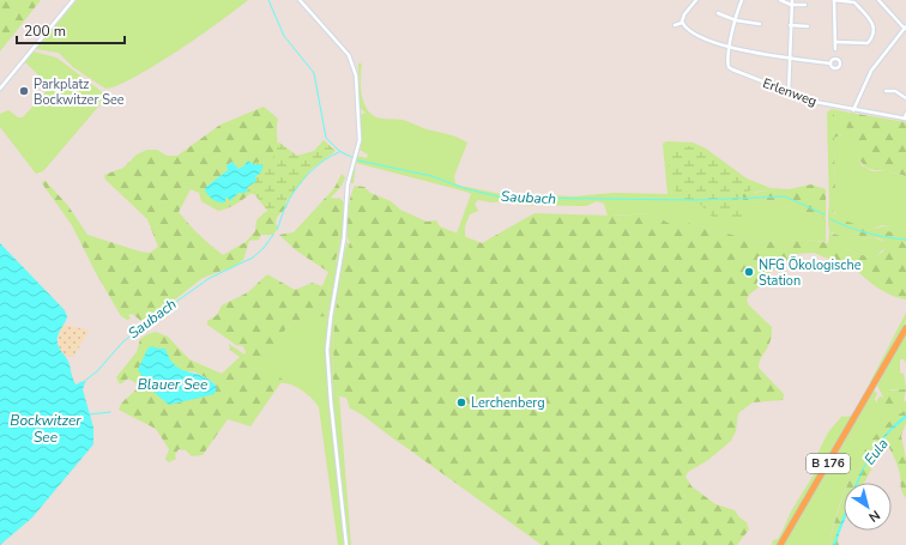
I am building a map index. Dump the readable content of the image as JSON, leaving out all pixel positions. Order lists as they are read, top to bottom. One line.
{"streets":{"main road":["B 176"],"street":["Erlenweg"]},"water":["Saubach","Blauer See","Bockwitzer See","Eula"],"places":["Parkplatz Bockwitzer See","NFG Ökologische Station","Lerchenberg"],"scale_bar":"200 m","north":"bottom right"}
